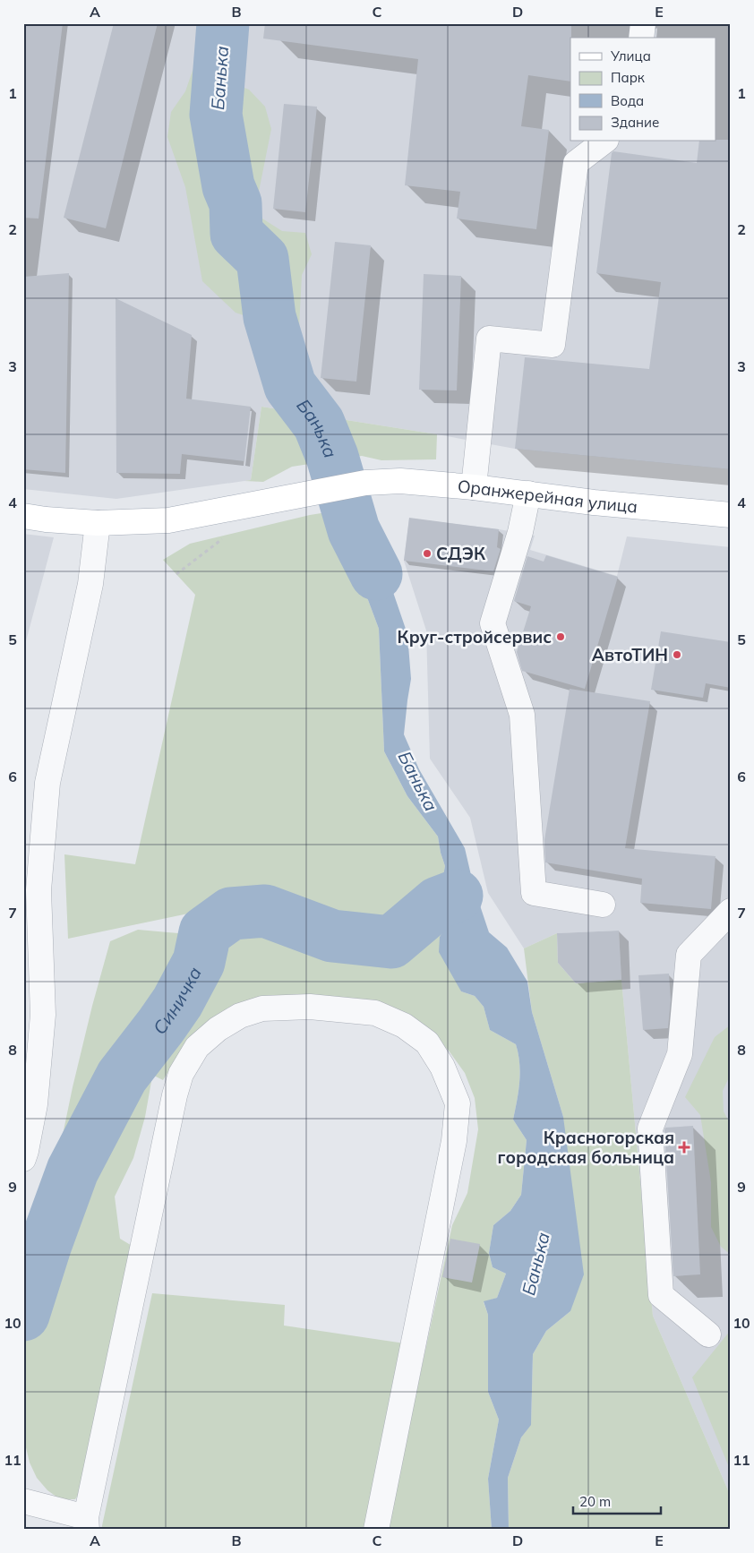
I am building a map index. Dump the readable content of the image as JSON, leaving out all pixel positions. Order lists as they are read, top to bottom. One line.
{"streets":{"main road":["Оранжерейная улица"]},"water":["Банька","Синичка"],"places":{"other":["СДЭК","Круг-стройсервис","АвтоТИН"],"health":["Красногорская городская больница"]},"legend":["Улица","Парк","Вода","Здание"],"scale_bar":"20 m","grid":{"columns":["A","B","C","D","E"],"rows":["1","2","3","4","5","6","7","8","9","10","11"]}}
